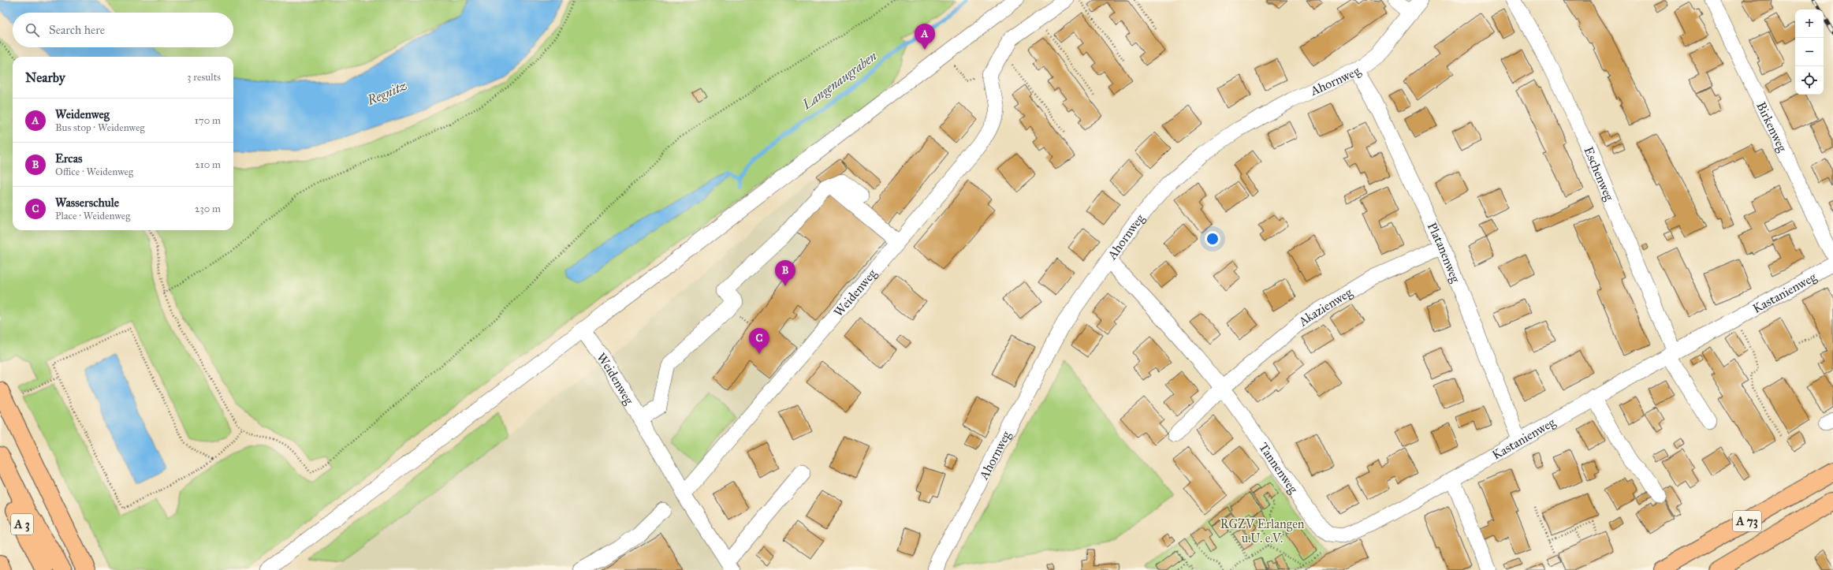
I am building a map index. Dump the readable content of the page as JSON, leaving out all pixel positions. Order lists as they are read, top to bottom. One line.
{"streets":{"highway":["A 73","A 3"],"street":["Ahornweg","Birkenweg","Eschenweg","Platanenweg","Weidenweg","Kastanienweg","Akazienweg","Tannenweg"]},"crossings":[["Ahornweg","Platanenweg"],["Ahornweg","Tannenweg"],["Eschenweg","Kastanienweg"],["Platanenweg","Kastanienweg"],["Platanenweg","Akazienweg"],["Kastanienweg","Tannenweg"],["Akazienweg","Tannenweg"]],"water":["Langenaugraben","Regnitz"],"parks":["RGZV Erlangen u.U. e.V."],"page":{"map_buttons":["+","−"],"search":"Search here","pins":["A","B","C"],"heading":["Nearby","3 results"],"list":[{"mark":"A","name":"Weidenweg","note":"Bus stop · Weidenweg","value":"170 m"},{"mark":"B","name":"Ercas","note":"Office · Weidenweg","value":"210 m"},{"mark":"C","name":"Wasserschule","note":"Place · Weidenweg","value":"230 m"}]}}
